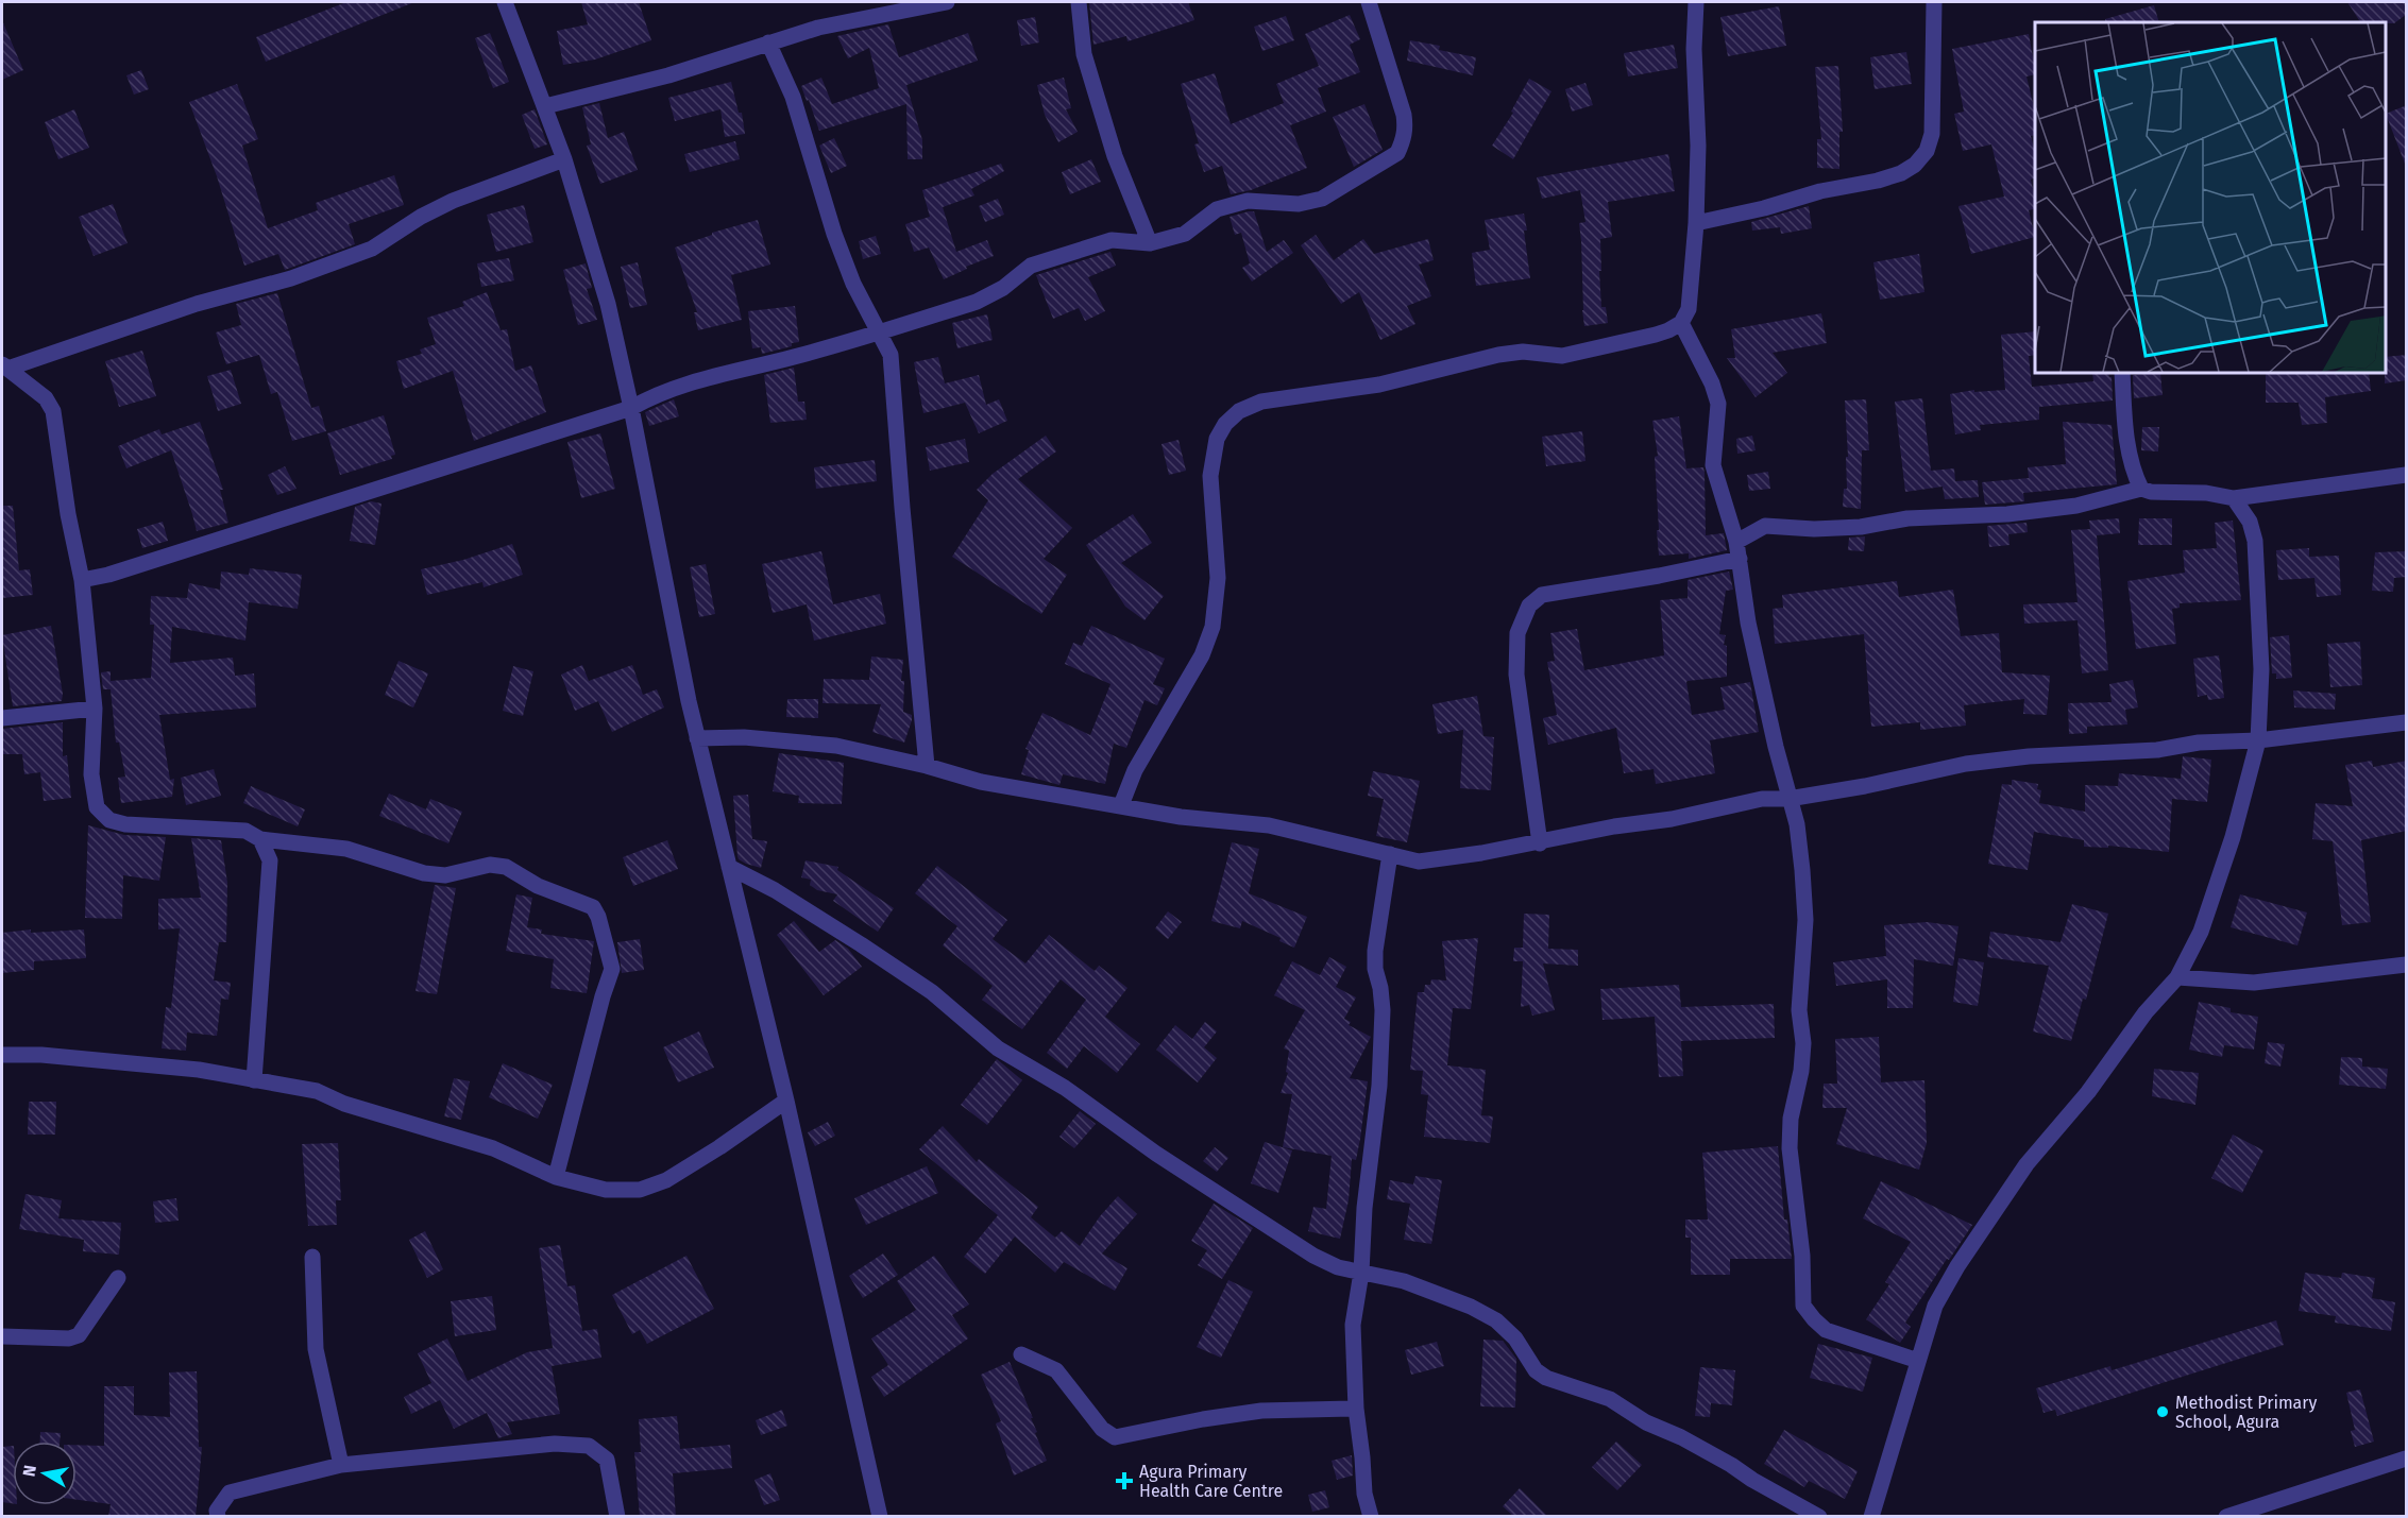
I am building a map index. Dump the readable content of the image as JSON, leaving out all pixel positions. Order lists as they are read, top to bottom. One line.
{"places":{"other":["Methodist Primary School, Agura"],"health":["Agura Primary Health Care Centre"]},"north":"left"}
